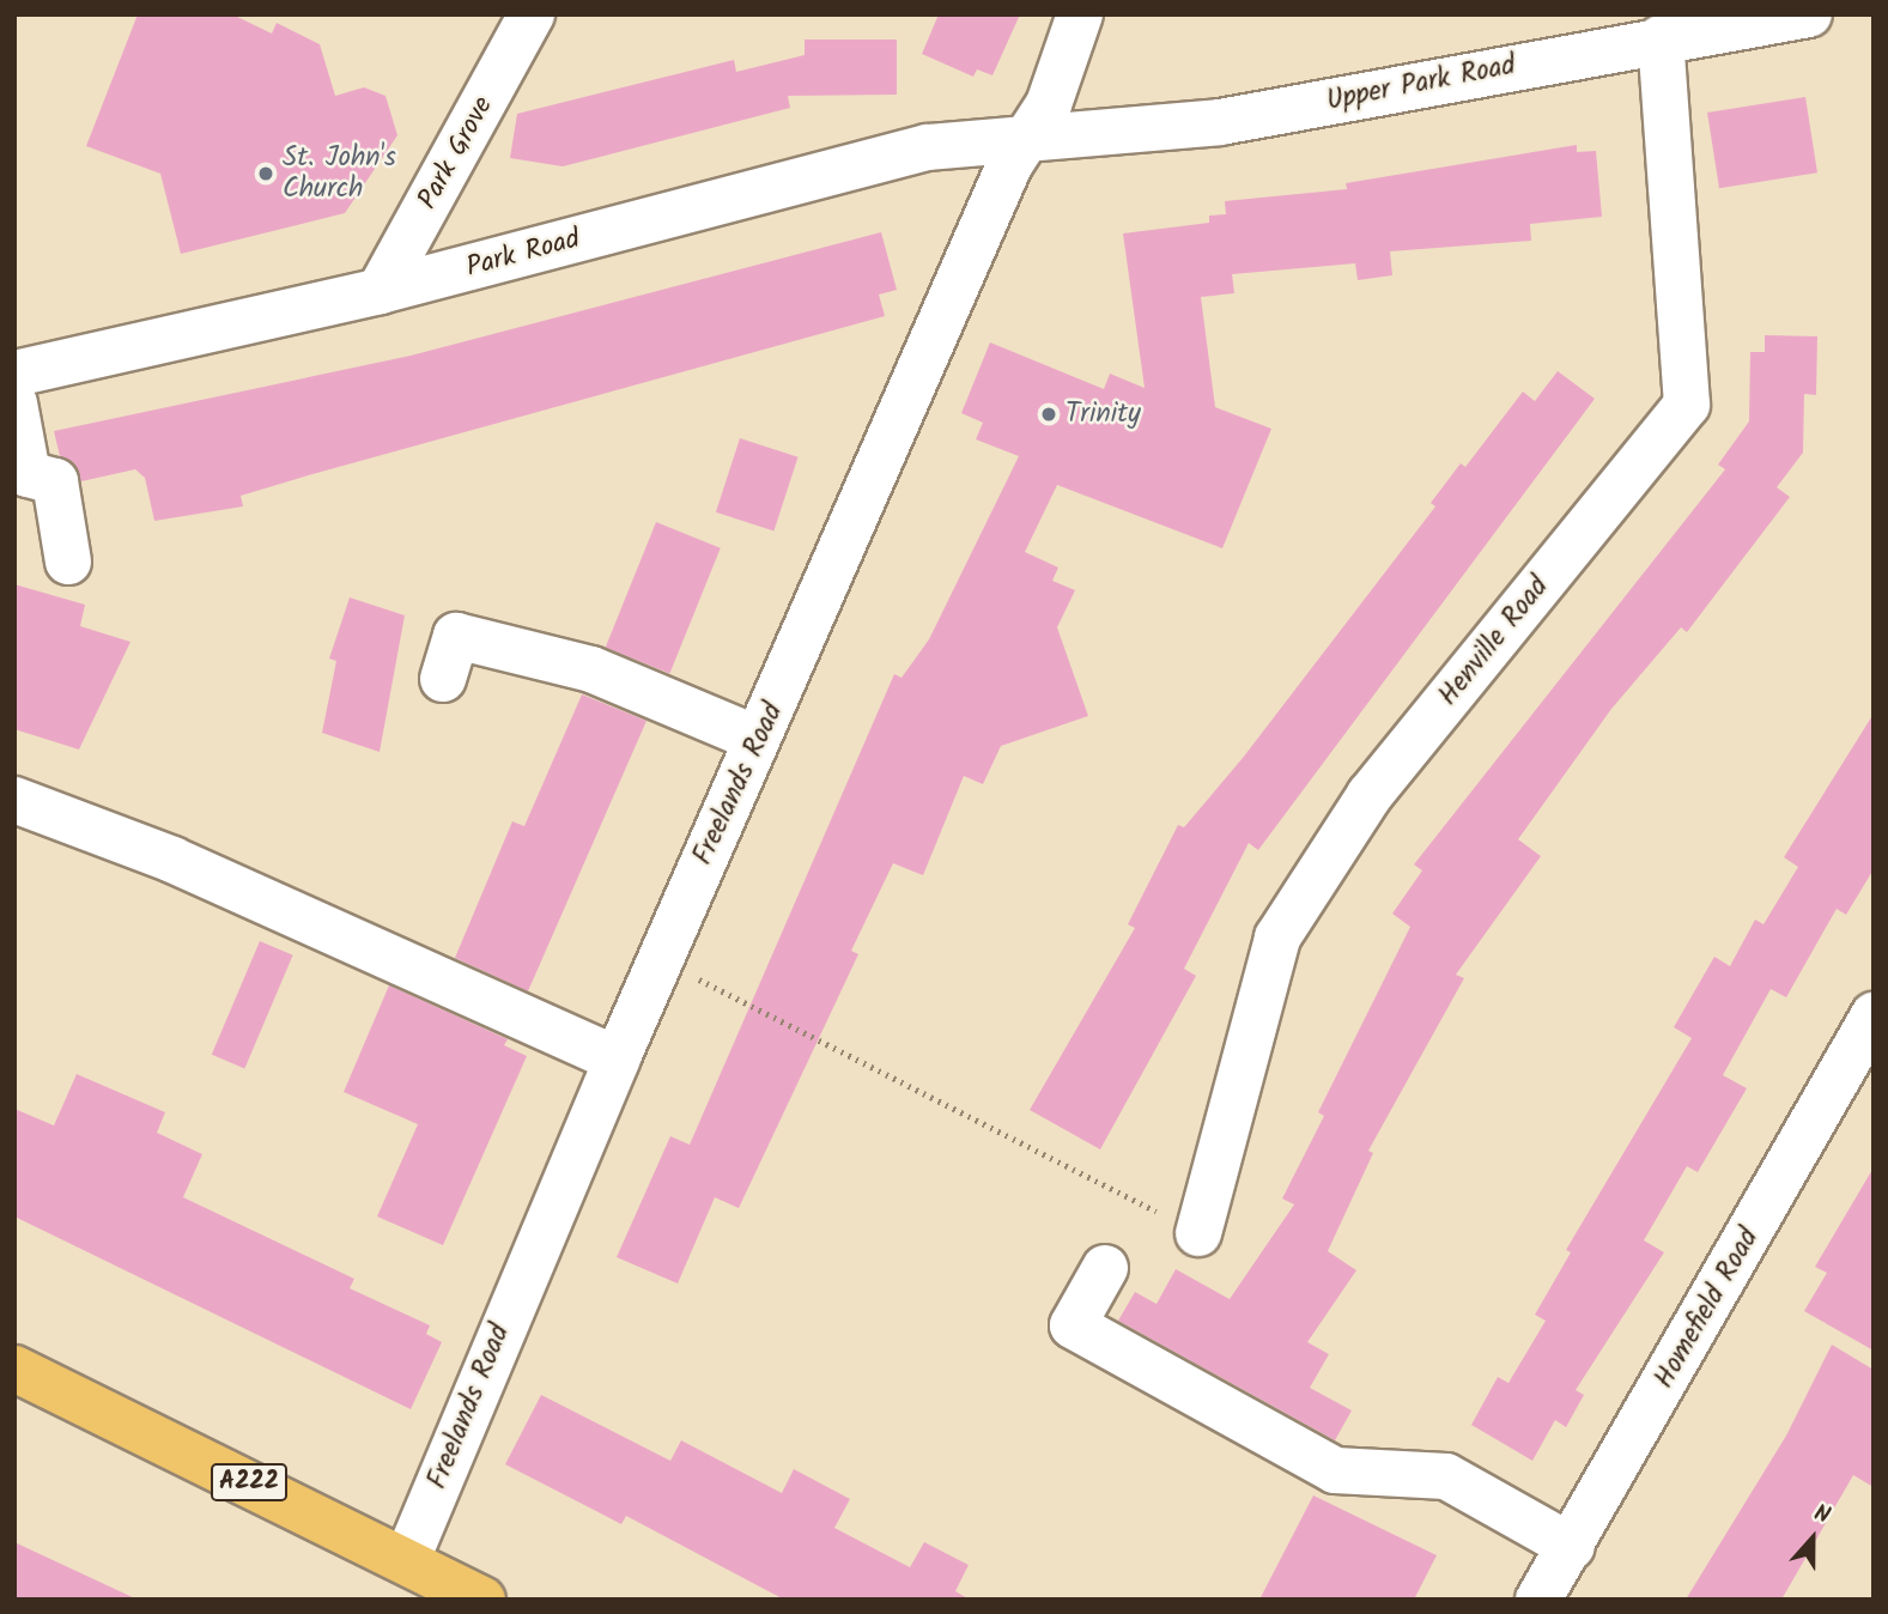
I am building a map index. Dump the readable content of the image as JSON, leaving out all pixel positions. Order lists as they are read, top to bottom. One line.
{"streets":{"main road":["A222"],"street":["Upper Park Road","Park Grove","Park Road","Henville Road","Freelands Road","Homefield Road"]},"crossings":[["Upper Park Road","Park Road"],["Upper Park Road","Henville Road"],["Upper Park Road","Freelands Road"],["Park Grove","Park Road"],["Park Road","Freelands Road"],["Freelands Road","A222"]],"places":["St. John's Church","Trinity"],"north":"top"}
